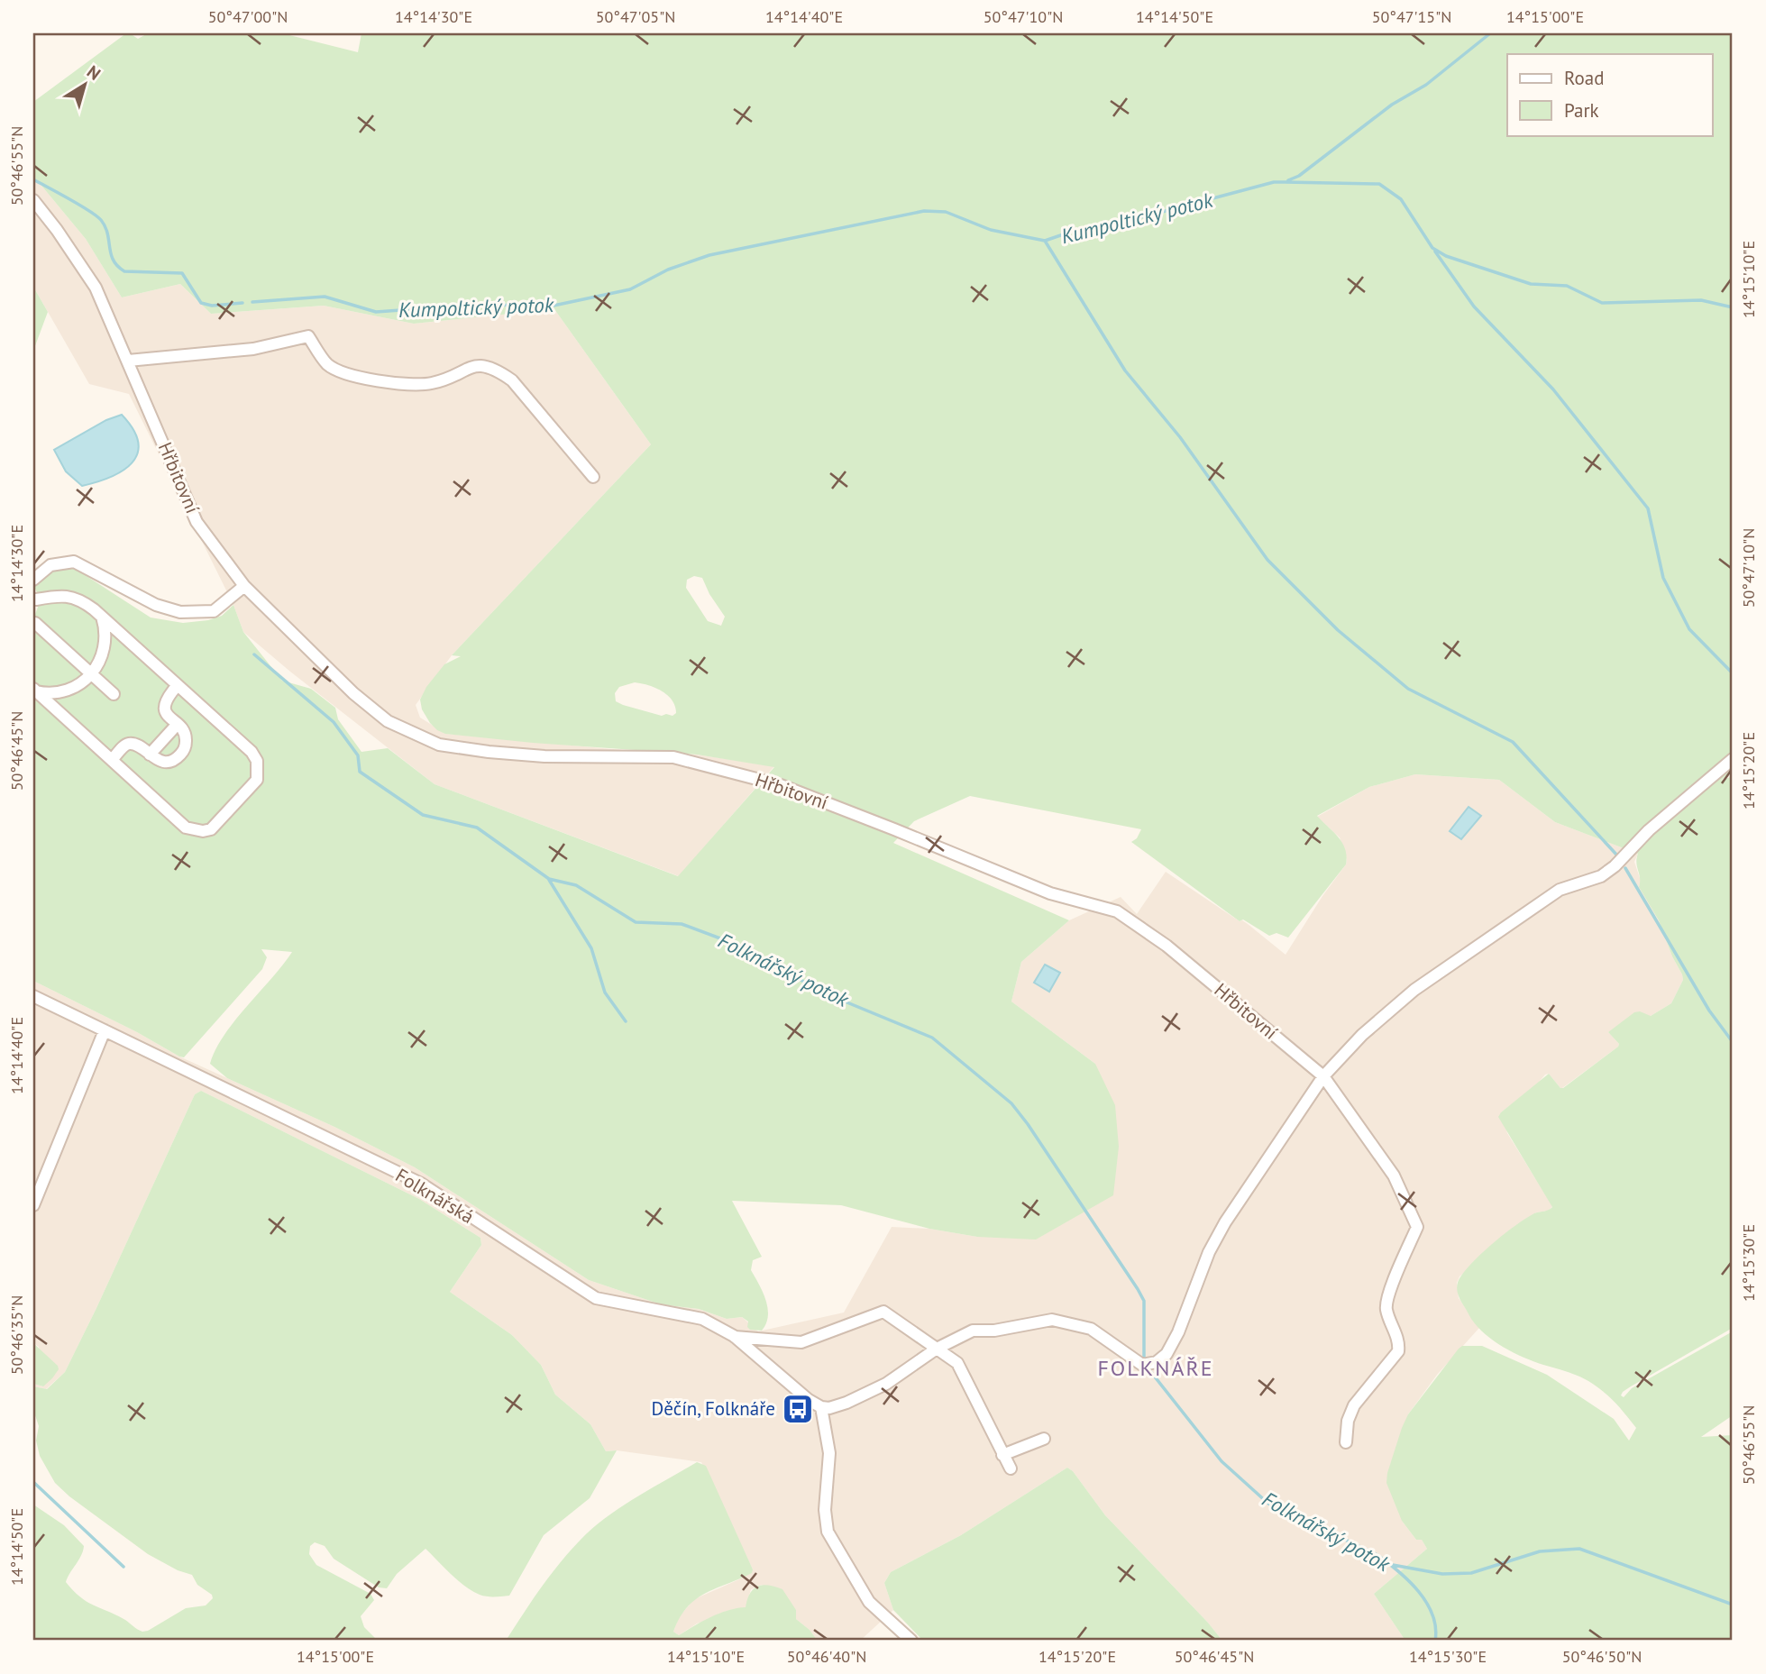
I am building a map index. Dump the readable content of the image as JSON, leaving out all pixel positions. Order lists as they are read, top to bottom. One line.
{"streets":{"street":["Hřbitovní","Folknářská"]},"districts":["FOLKNÁŘE"],"water":["Kumpoltický potok","Folknářský potok"],"places":{"bus stop":["Děčín, Folknáře"]},"legend":["Road","Park"],"north":"top right","coordinates":["50°47'00\"N","14°14'30\"E","50°47'05\"N","14°14'40\"E","50°47'10\"N","14°14'50\"E","50°47'15\"N","14°15'00\"E","50°46'55\"N","14°15'10\"E","50°46'45\"N","14°15'20\"E","14°15'30\"E","50°46'35\"N","50°46'40\"N","50°46'50\"N"]}
